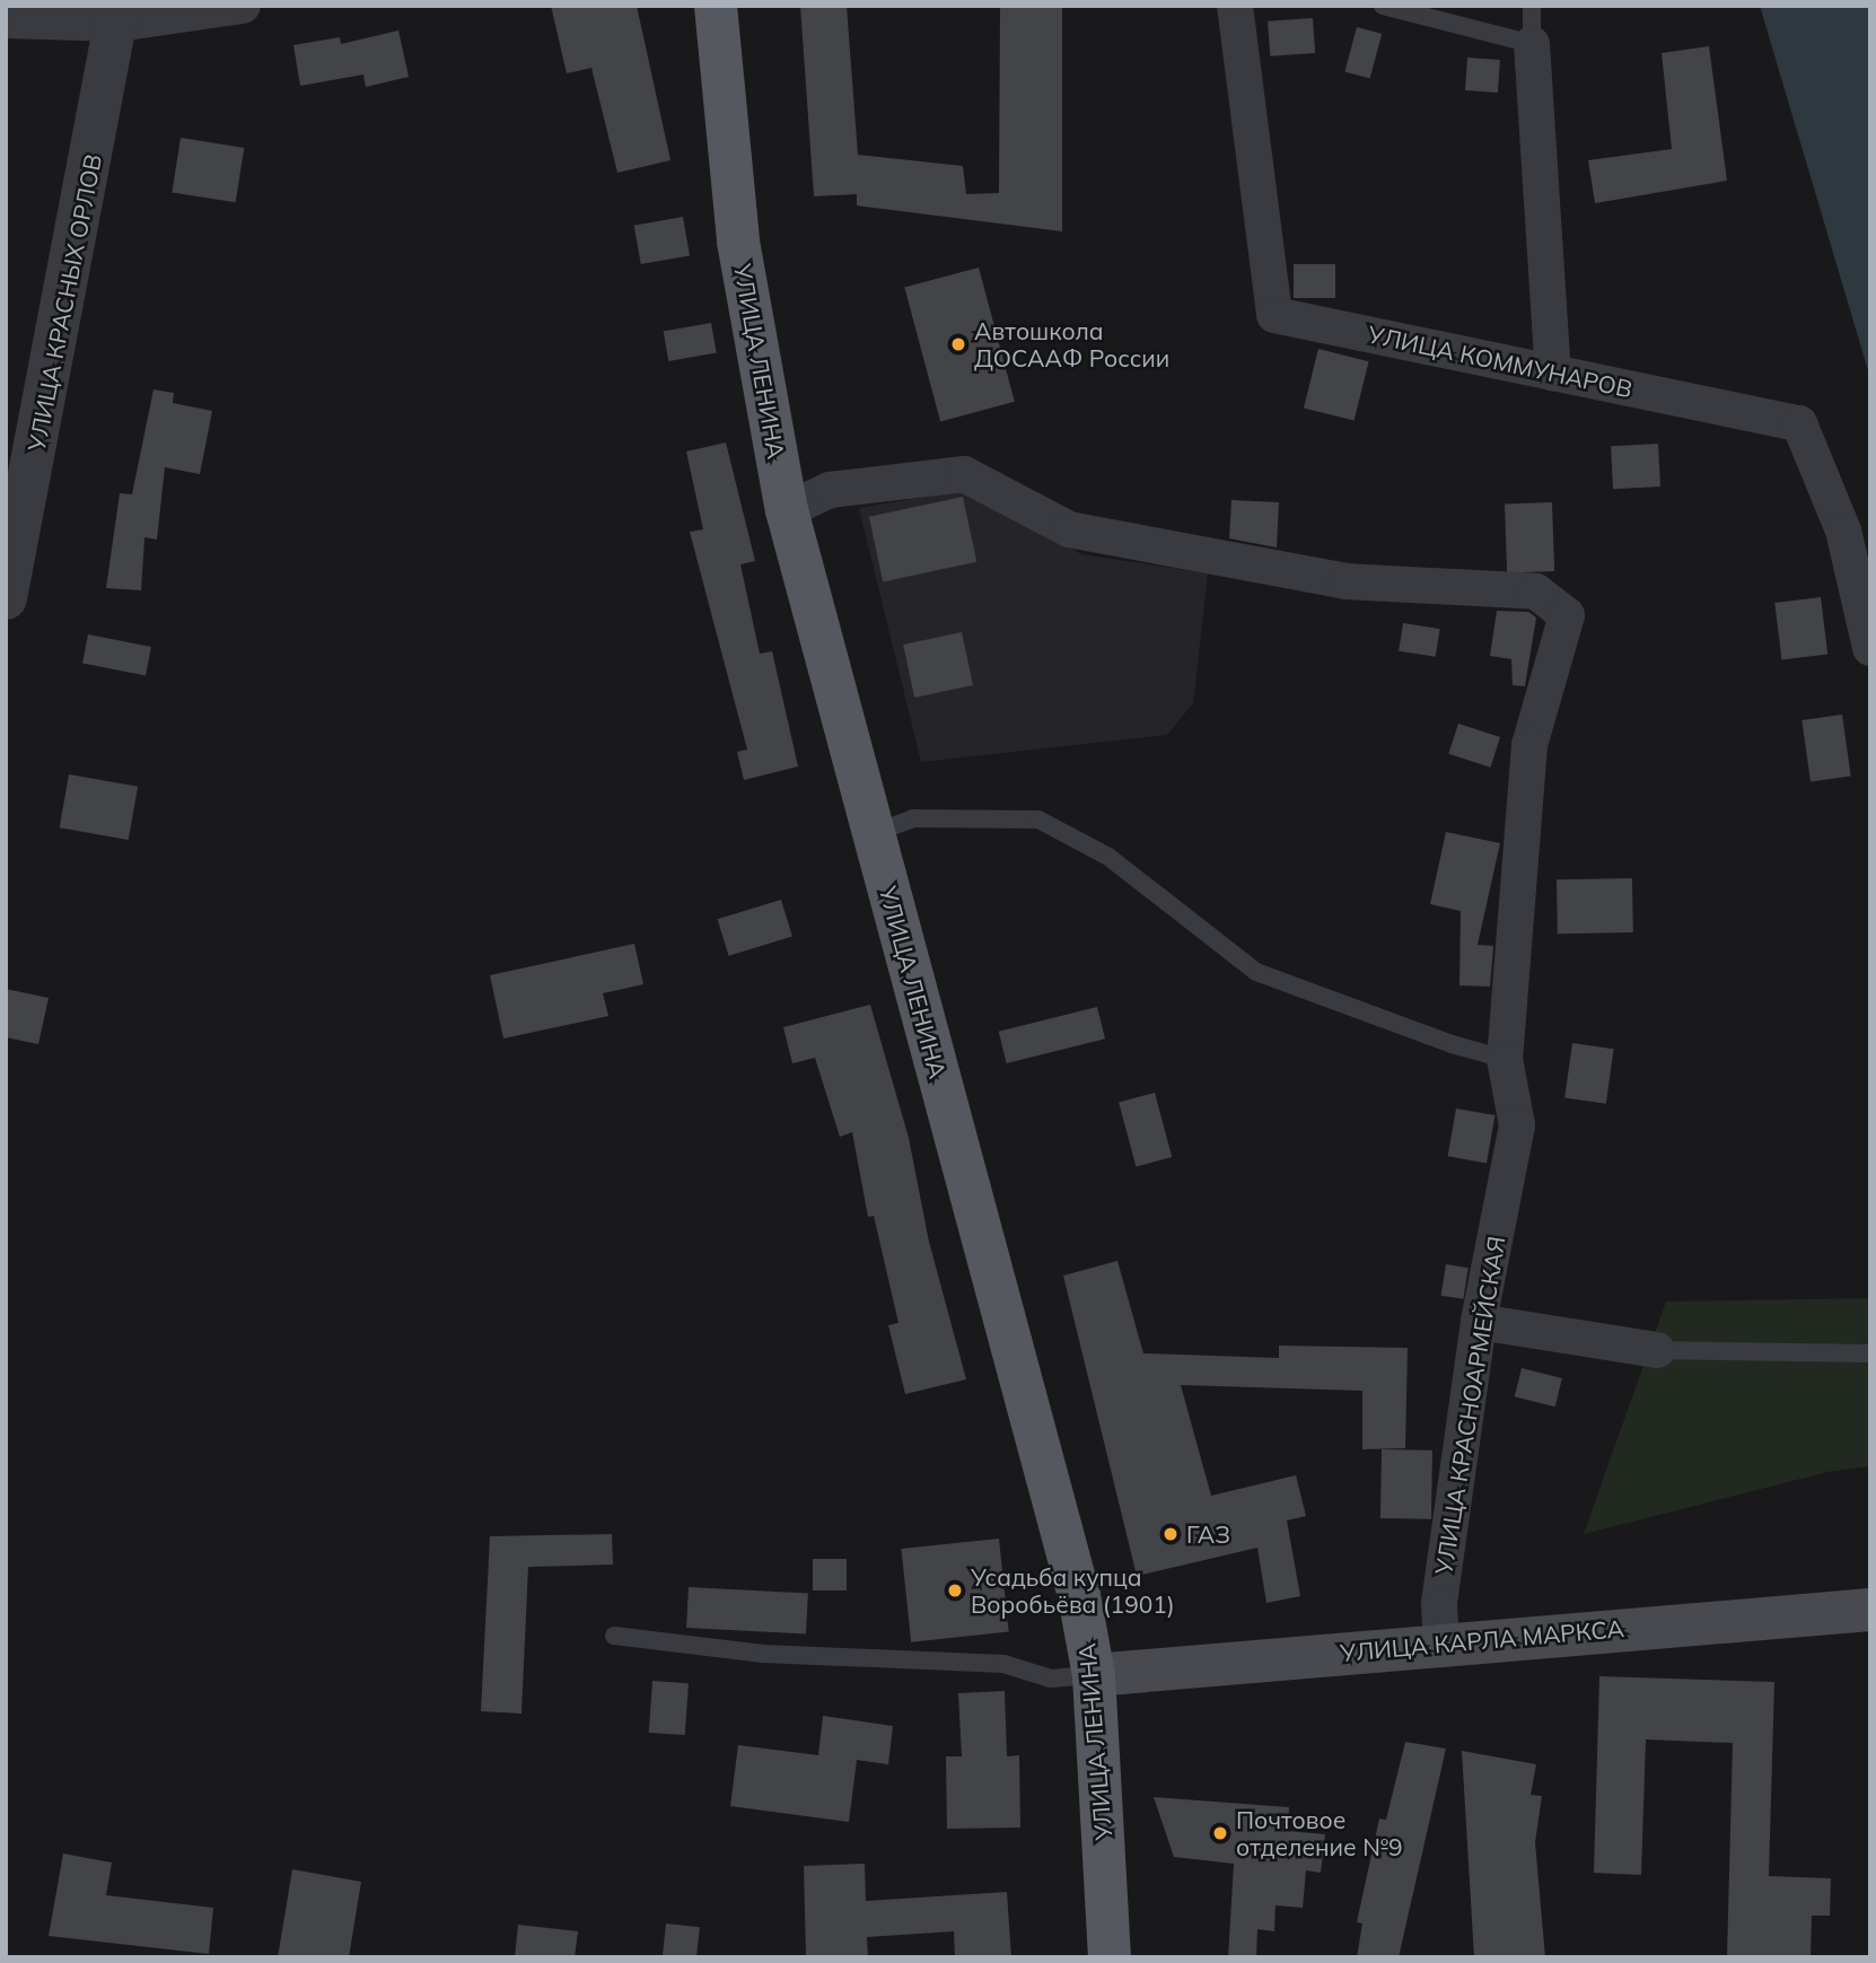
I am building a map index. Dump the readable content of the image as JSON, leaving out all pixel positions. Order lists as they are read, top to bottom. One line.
{"streets":{"main road":["УЛИЦА ЛЕНИНА","УЛИЦА КАРЛА МАРКСА"],"street":["УЛИЦА КРАСНЫХ ОРЛОВ","УЛИЦА КОММУНАРОВ","УЛИЦА КРАСНОАРМЕЙСКАЯ"]},"crossings":[["УЛИЦА ЛЕНИНА","УЛИЦА КРАСНОАРМЕЙСКАЯ"],["УЛИЦА ЛЕНИНА","УЛИЦА КАРЛА МАРКСА"],["УЛИЦА КРАСНОАРМЕЙСКАЯ","УЛИЦА КАРЛА МАРКСА"]],"places":["Автошкола ДОСААФ России","ГАЗ","Усадьба купца Воробьёва (1901)","Почтовое отделение №9"]}
